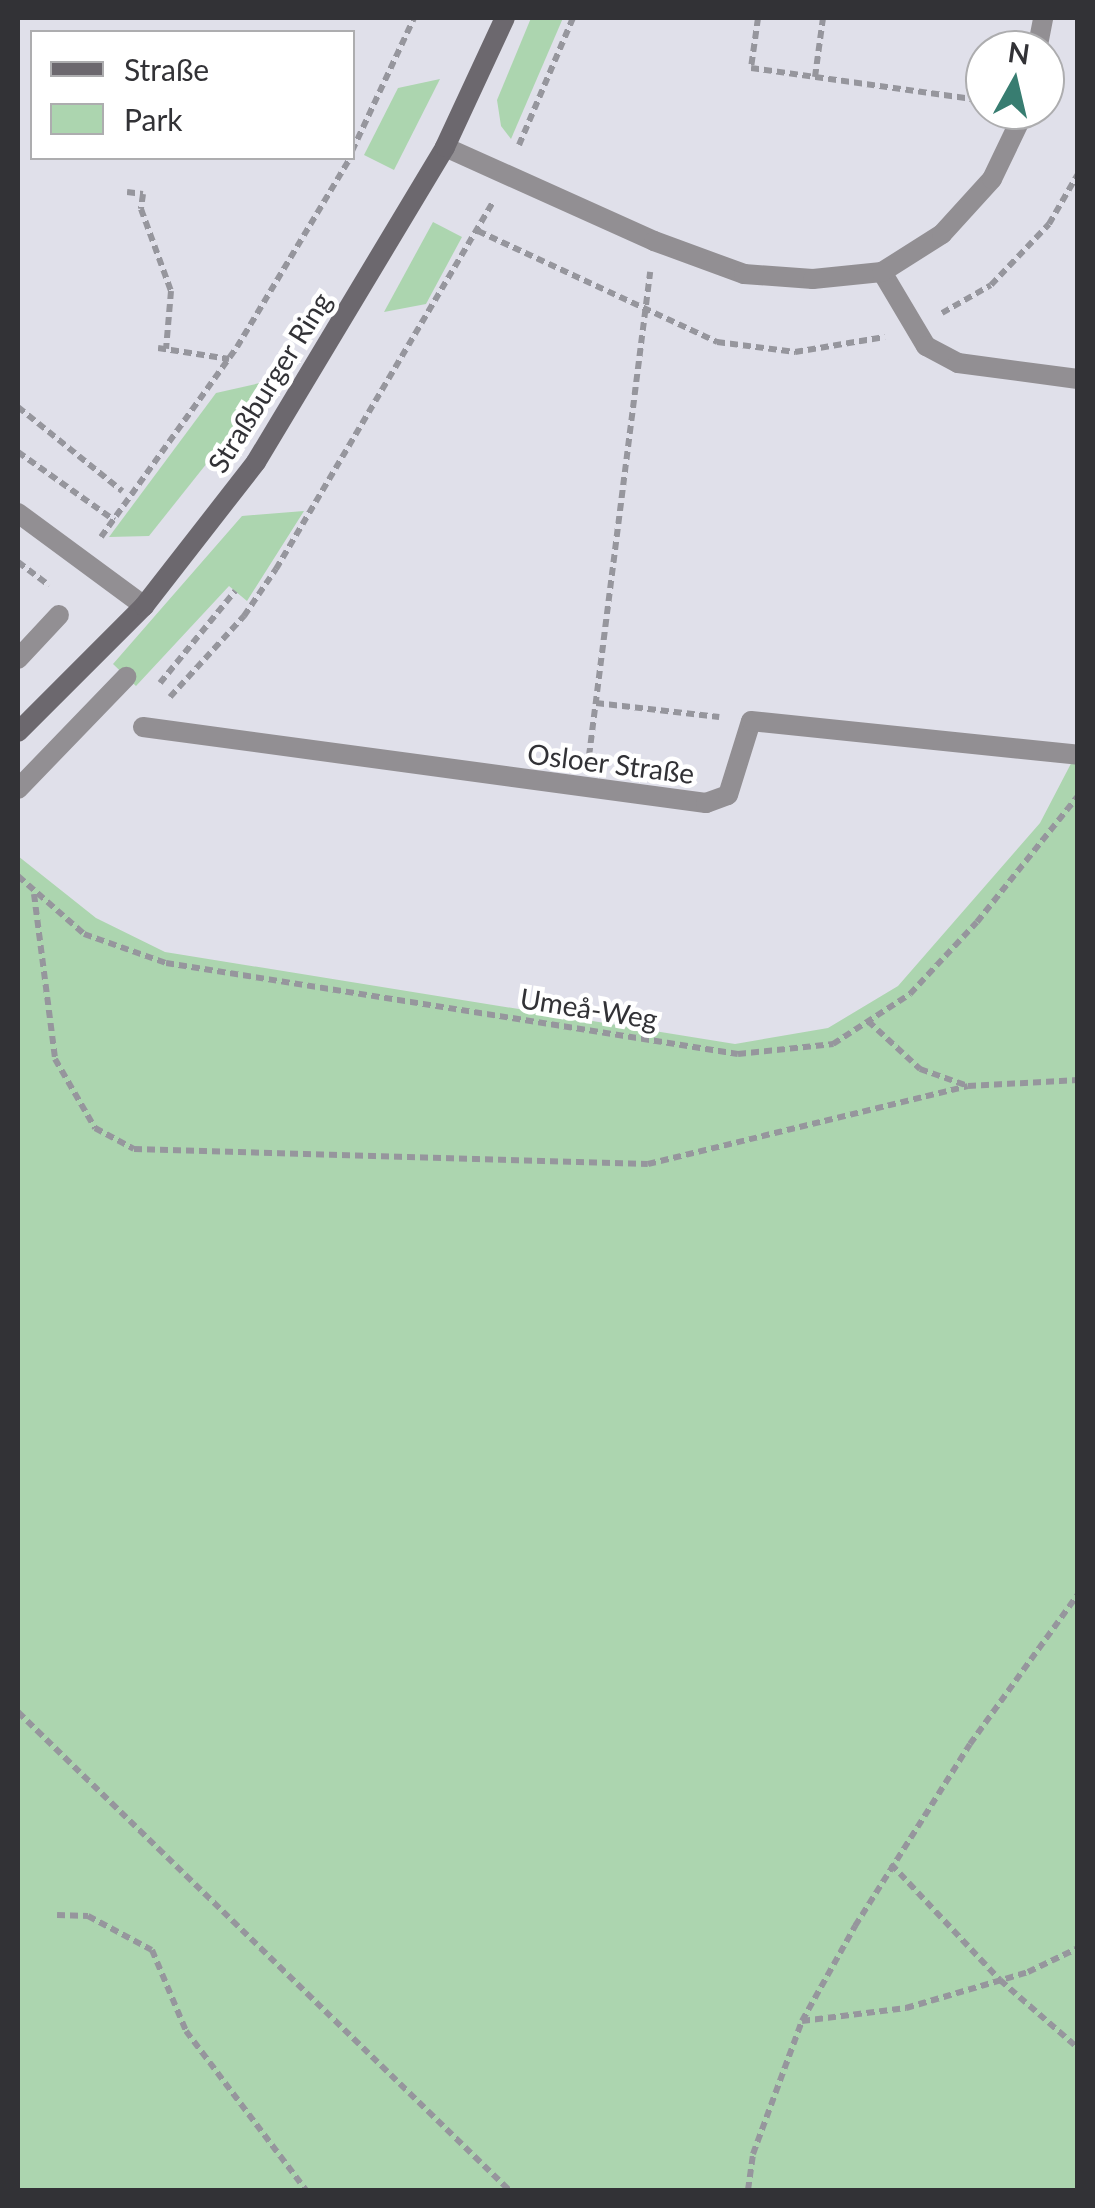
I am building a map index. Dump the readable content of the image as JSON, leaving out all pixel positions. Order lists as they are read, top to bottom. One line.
{"streets":{"street":["Straßburger Ring","Osloer Straße"],"path":["Umeå-Weg"]},"legend":["Straße","Park"],"north":"top"}
